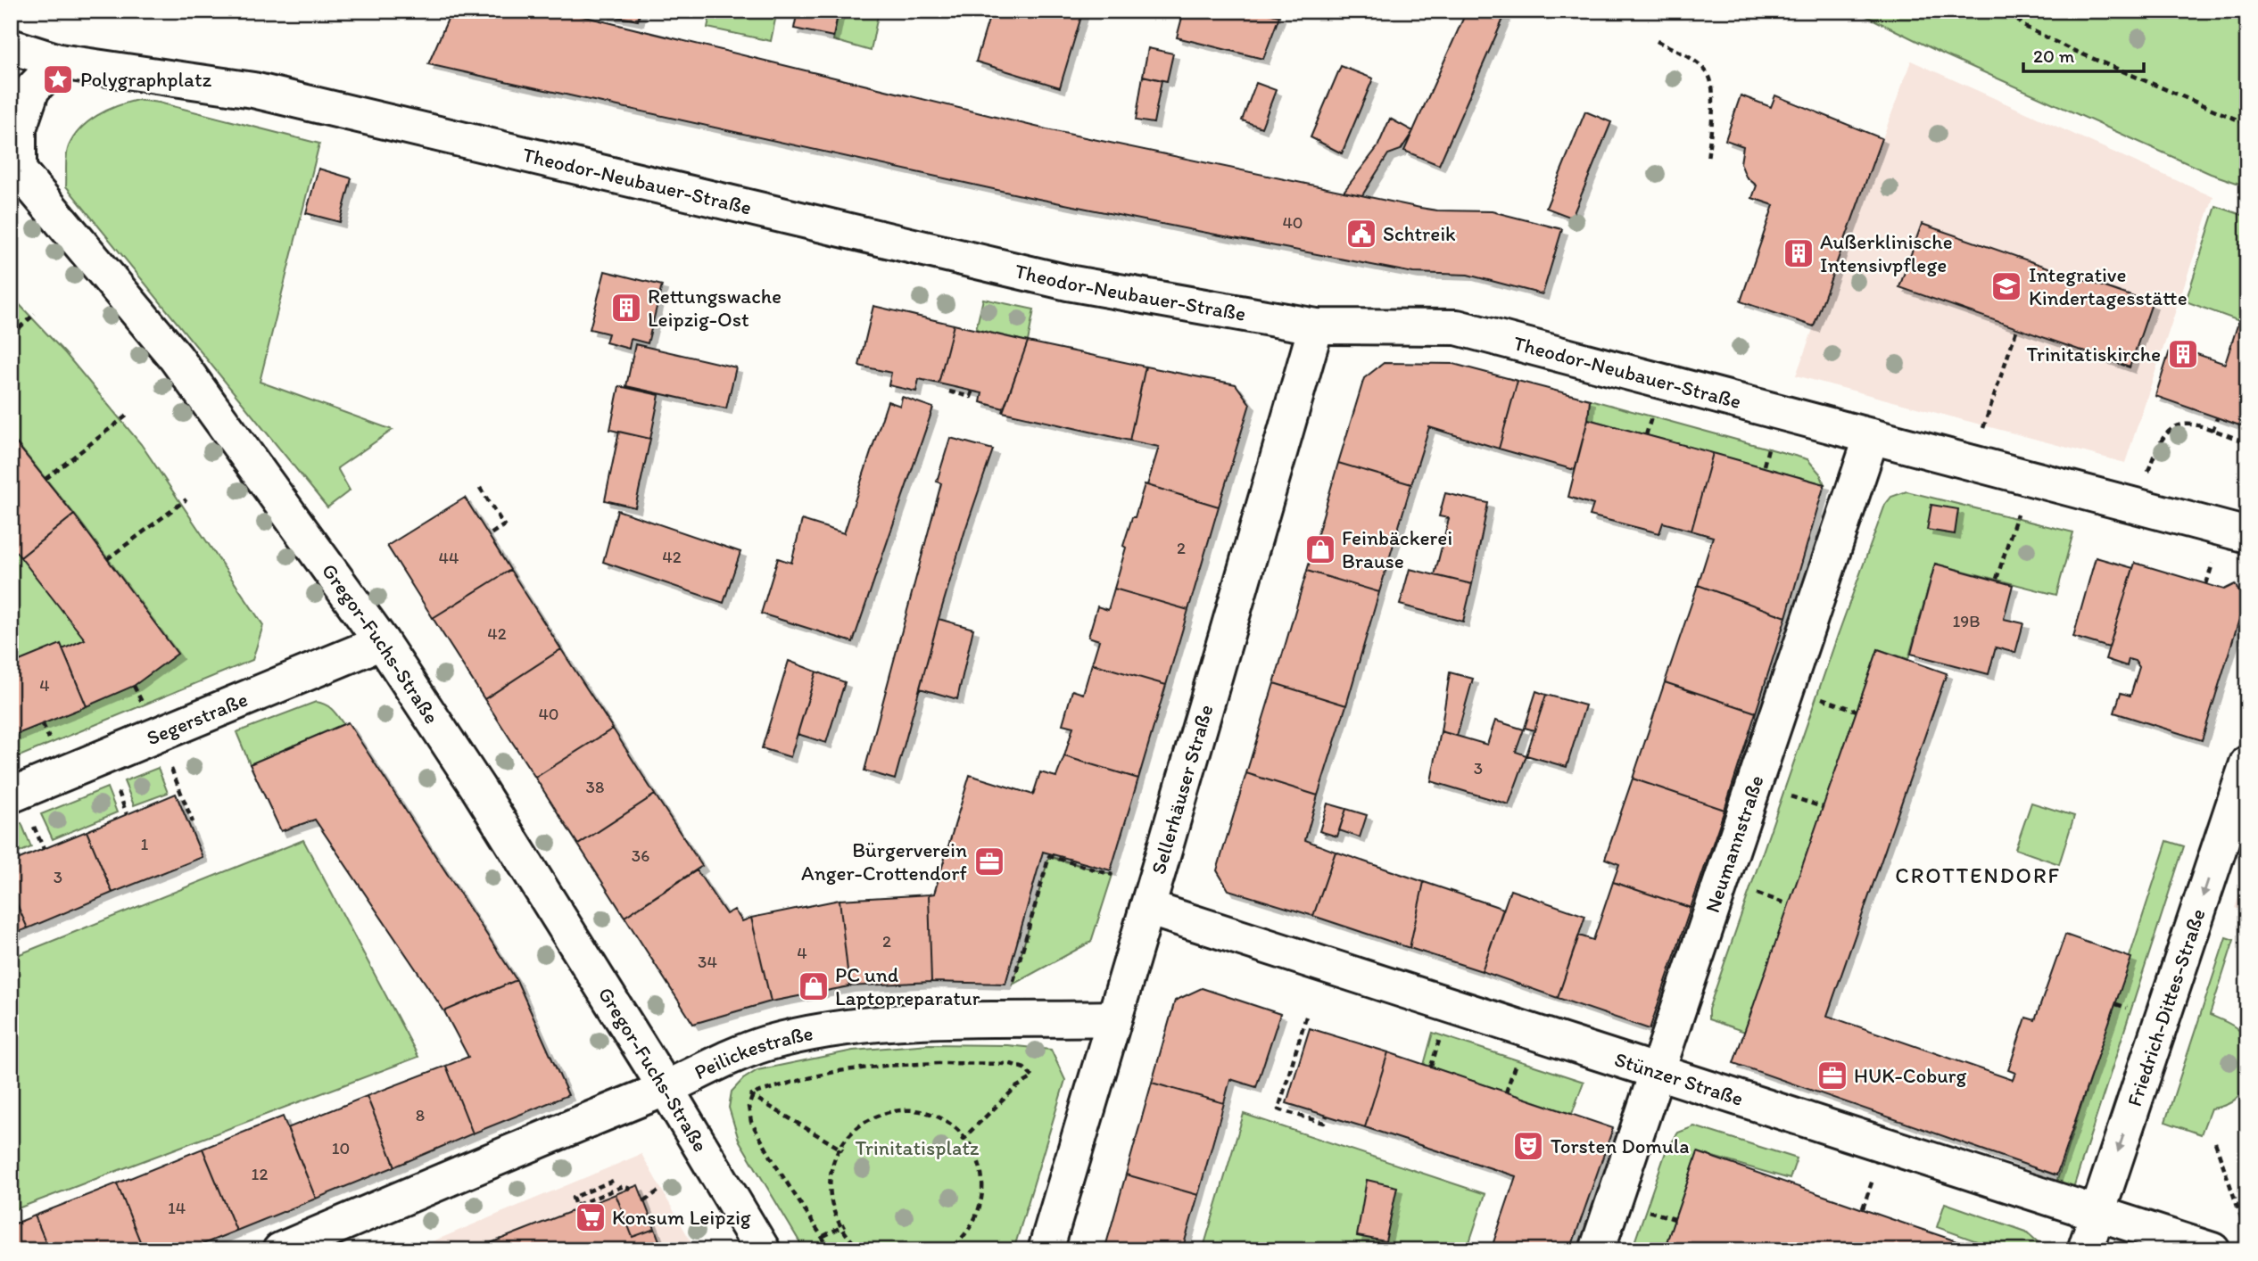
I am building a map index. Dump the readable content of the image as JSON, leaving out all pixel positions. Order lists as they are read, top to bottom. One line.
{"streets":{"street":["Theodor-Neubauer-Straße","Gregor-Fuchs-Straße","Segerstraße","Sellerhäuser Straße","Neumannstraße","Friedrich-Dittes-Straße","Peilickestraße","Stünzer Straße"]},"crossings":[["Theodor-Neubauer-Straße","Gregor-Fuchs-Straße"],["Theodor-Neubauer-Straße","Sellerhäuser Straße"],["Theodor-Neubauer-Straße","Neumannstraße"],["Gregor-Fuchs-Straße","Segerstraße"],["Gregor-Fuchs-Straße","Peilickestraße"],["Sellerhäuser Straße","Peilickestraße"],["Sellerhäuser Straße","Stünzer Straße"],["Neumannstraße","Stünzer Straße"],["Friedrich-Dittes-Straße","Stünzer Straße"]],"one_way":["Friedrich-Dittes-Straße"],"districts":["CROTTENDORF"],"parks":["Trinitatisplatz"],"places":{"place":["Polygraphplatz"],"public building":["Schtreik"],"building":["Außerklinische Intensivpflege","Rettungswache Leipzig-Ost","Trinitatiskirche"],"school or university":["Integrative Kindertagesstätte"],"shop":["Feinbäckerei Brause","PC und Laptopreparatur"],"office":["Bürgerverein Anger-Crottendorf","HUK-Coburg"],"theatre":["Torsten Domula"],"supermarket":["Konsum Leipzig"]},"house_numbers":["40","2","42","44","19B","42","4","40","3","38","1","36","3","2","4","34","8","10","12","14"],"scale_bar":"20 m"}
